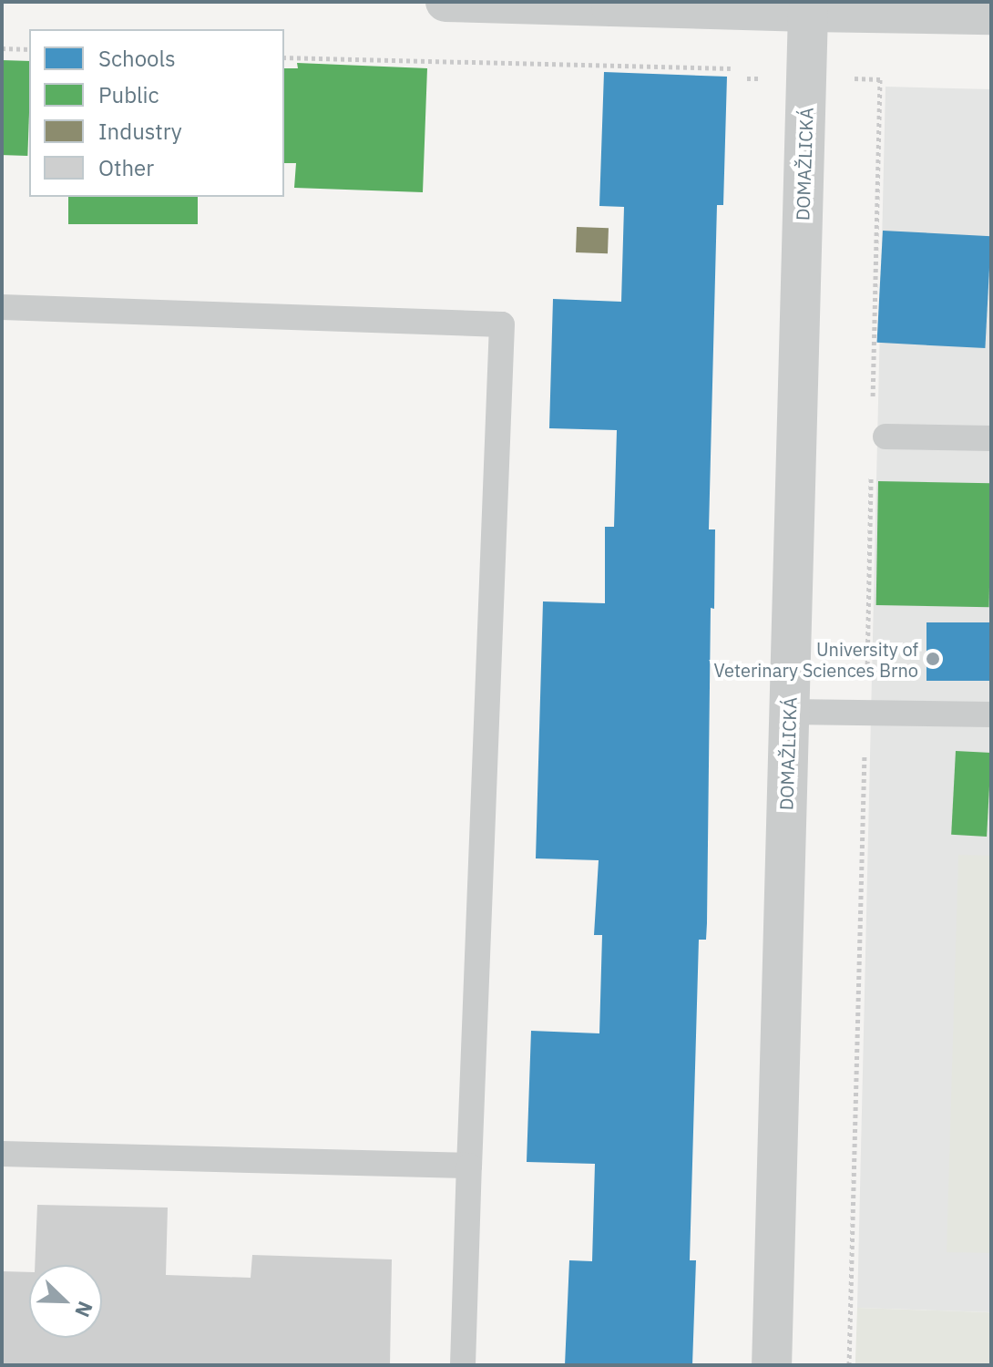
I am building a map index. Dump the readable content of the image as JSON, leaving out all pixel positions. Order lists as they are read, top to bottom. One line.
{"streets":{"street":["DOMAŽLICKÁ"]},"places":["University of Veterinary Sciences Brno"],"legend":["Schools","Public","Industry","Other"],"north":"bottom right"}
